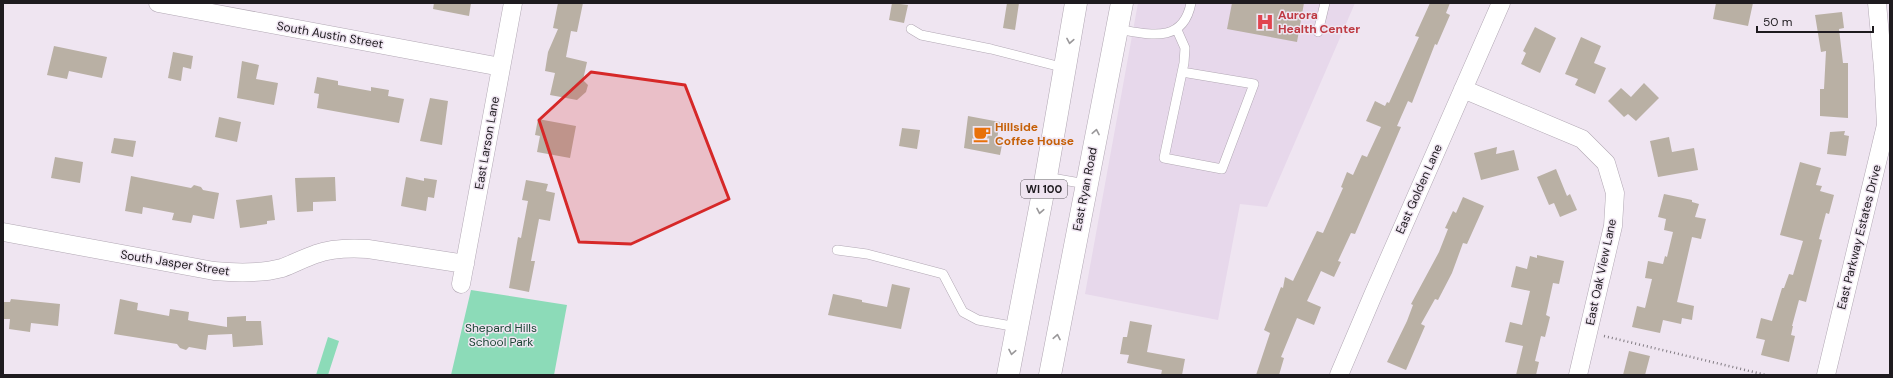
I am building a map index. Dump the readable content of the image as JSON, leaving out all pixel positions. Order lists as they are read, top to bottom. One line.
{"streets":{"main road":["WI 100","East Ryan Road"],"street":["South Austin Street","East Larson Lane","East Golden Lane","East Parkway Estates Drive","South Jasper Street","East Oak View Lane"]},"crossings":[["South Austin Street","East Larson Lane"],["East Larson Lane","South Jasper Street"],["East Golden Lane","East Oak View Lane"]],"parks":["Shepard Hills School Park"],"places":{"hospital":["Aurora Health Center"],"cafe":["Hillside Coffee House"]},"scale_bar":"50 m"}
